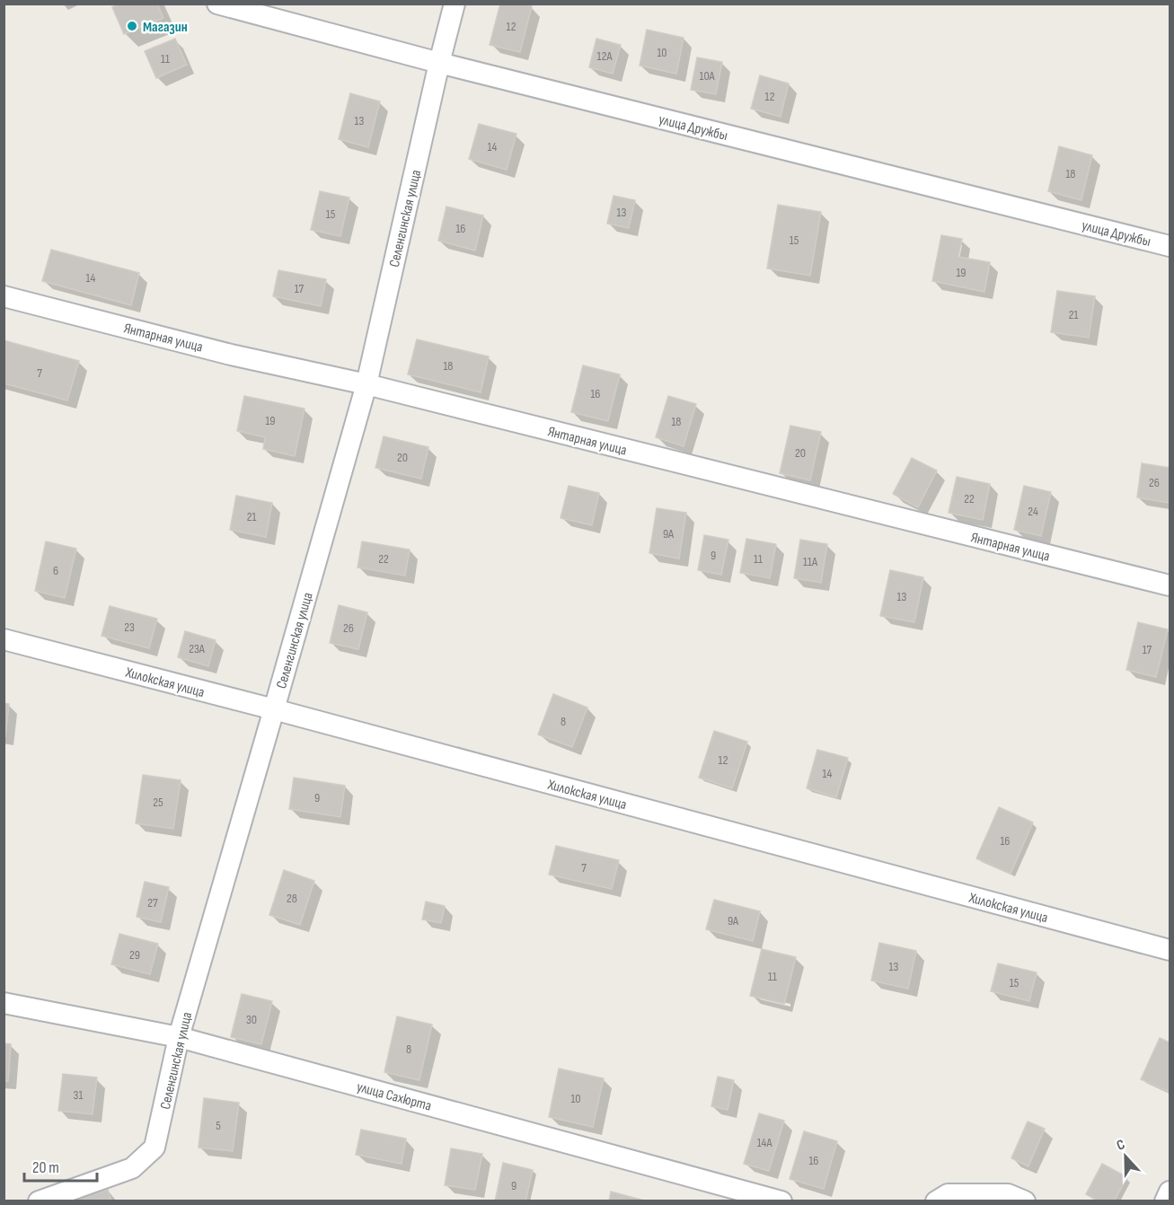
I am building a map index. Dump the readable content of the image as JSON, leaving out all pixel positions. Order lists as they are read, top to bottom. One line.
{"streets":{"street":["улица Дружбы","Селенгинская улица","Янтарная улица","Хилокская улица","улица Сахюрта"]},"crossings":[["улица Дружбы","Селенгинская улица"],["Селенгинская улица","Янтарная улица"],["Селенгинская улица","Хилокская улица"],["Селенгинская улица","улица Сахюрта"]],"places":["Магазин"],"house_numbers":["12","10","12А","11","10А","12","13","14","18","13","15","16","15","19","14","17","21","18","7","16","19","18","20","20","26","22","24","21","9А","9","22","11","11А","6","13","23","26","23А","17","8","12","14","9","25","16","7","28","27","9А","29","13","11","15","30","8","31","10","5","14А","16","9"],"scale_bar":"20 m","north":"top"}
